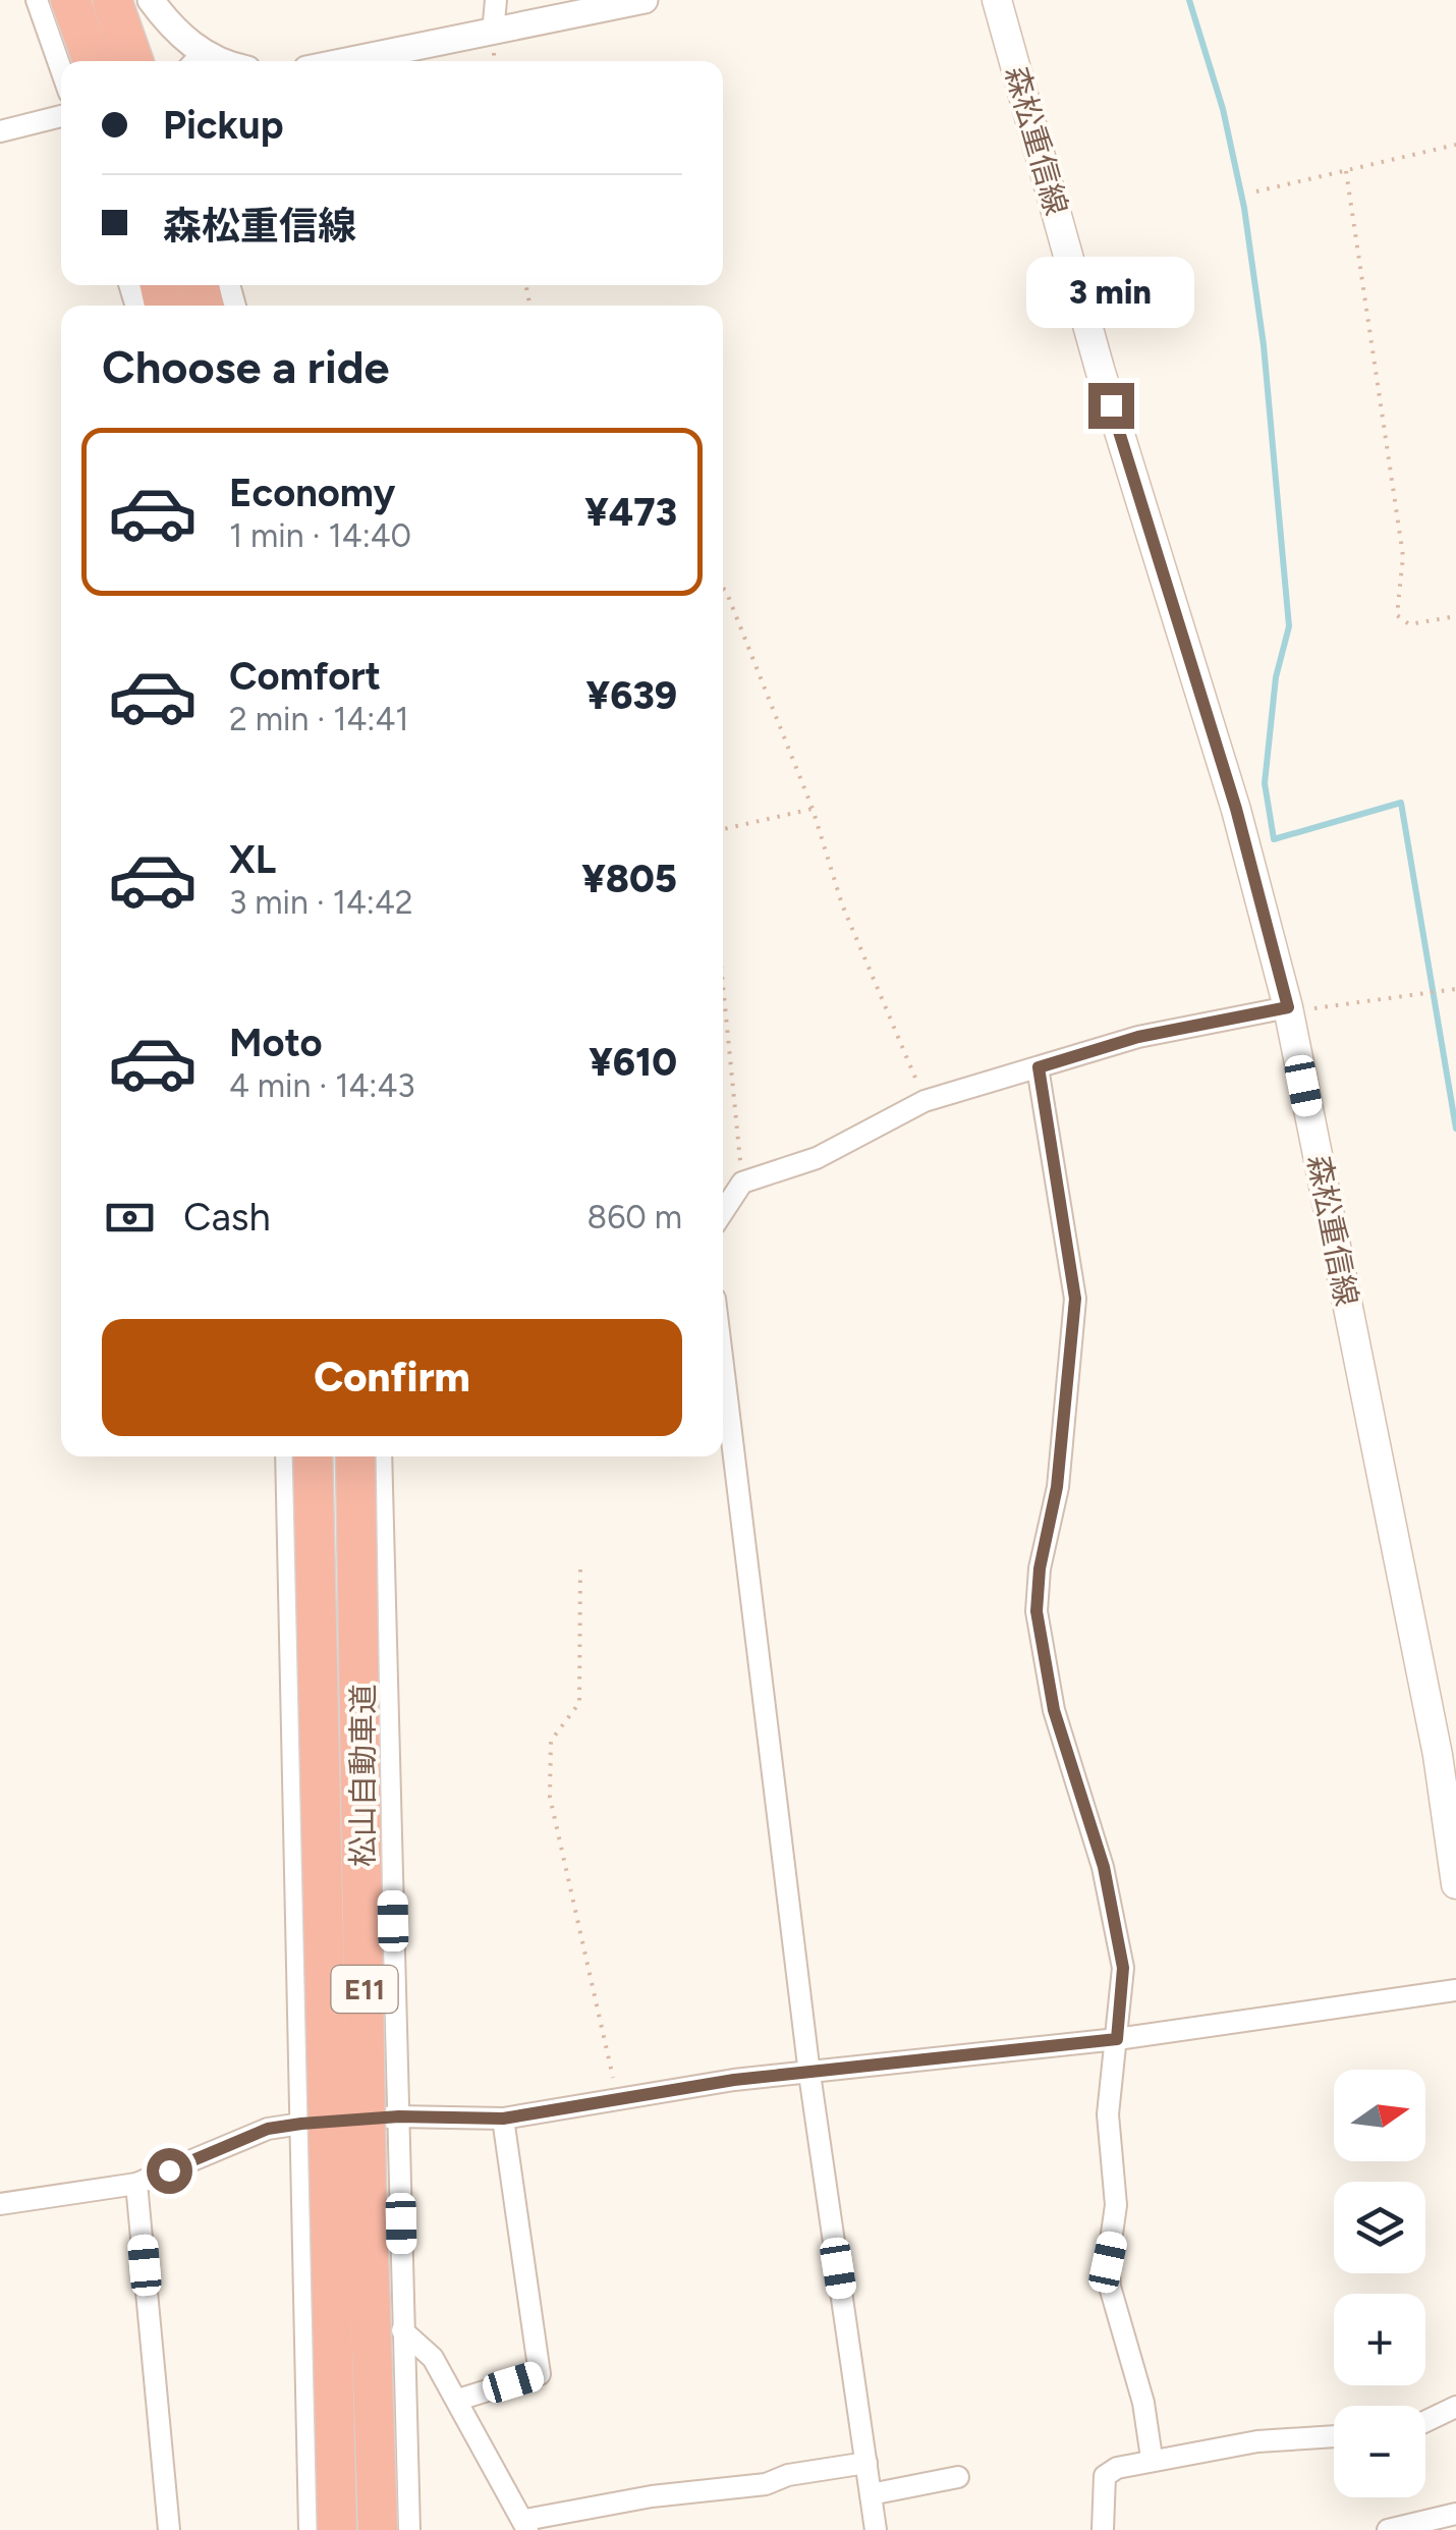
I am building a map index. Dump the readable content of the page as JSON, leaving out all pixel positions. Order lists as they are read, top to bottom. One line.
{"streets":{"highway":["松山自動車道","E11"],"main road":["森松重信線"]},"north":"right","page":{"banner":["Pickup","森松重信線"],"bubble":"3 min","heading":"Choose a ride","list":[{"name":"Economy","note":"1 min · 14:40","value":"¥473"},{"name":"Comfort","note":"2 min · 14:41","value":"¥639"},{"name":"XL","note":"3 min · 14:42","value":"¥805"},{"name":"Moto","note":"4 min · 14:43","value":"¥610"}],"pay":["Cash","860 m"],"buttons":"Confirm","map_buttons":["+","−"]}}
